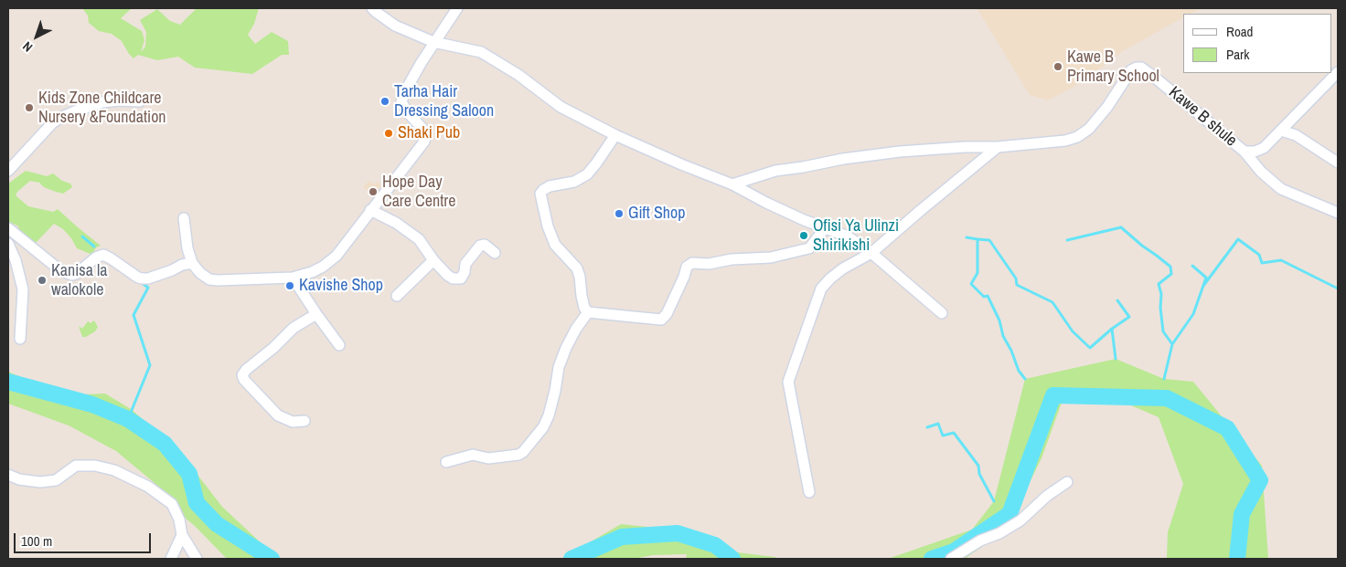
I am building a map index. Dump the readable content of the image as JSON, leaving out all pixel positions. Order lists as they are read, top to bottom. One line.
{"streets":{"street":["Kawe B shule"]},"places":["Kawe B Primary School","Tarha Hair Dressing Saloon","Kids Zone Childcare Nursery &Foundation","Shaki Pub","Hope Day Care Centre","Gift Shop","Ofisi Ya Ulinzi Shirikishi","Kanisa la walokole","Kavishe Shop"],"legend":["Road","Park"],"scale_bar":"100 m","north":"bottom left"}
